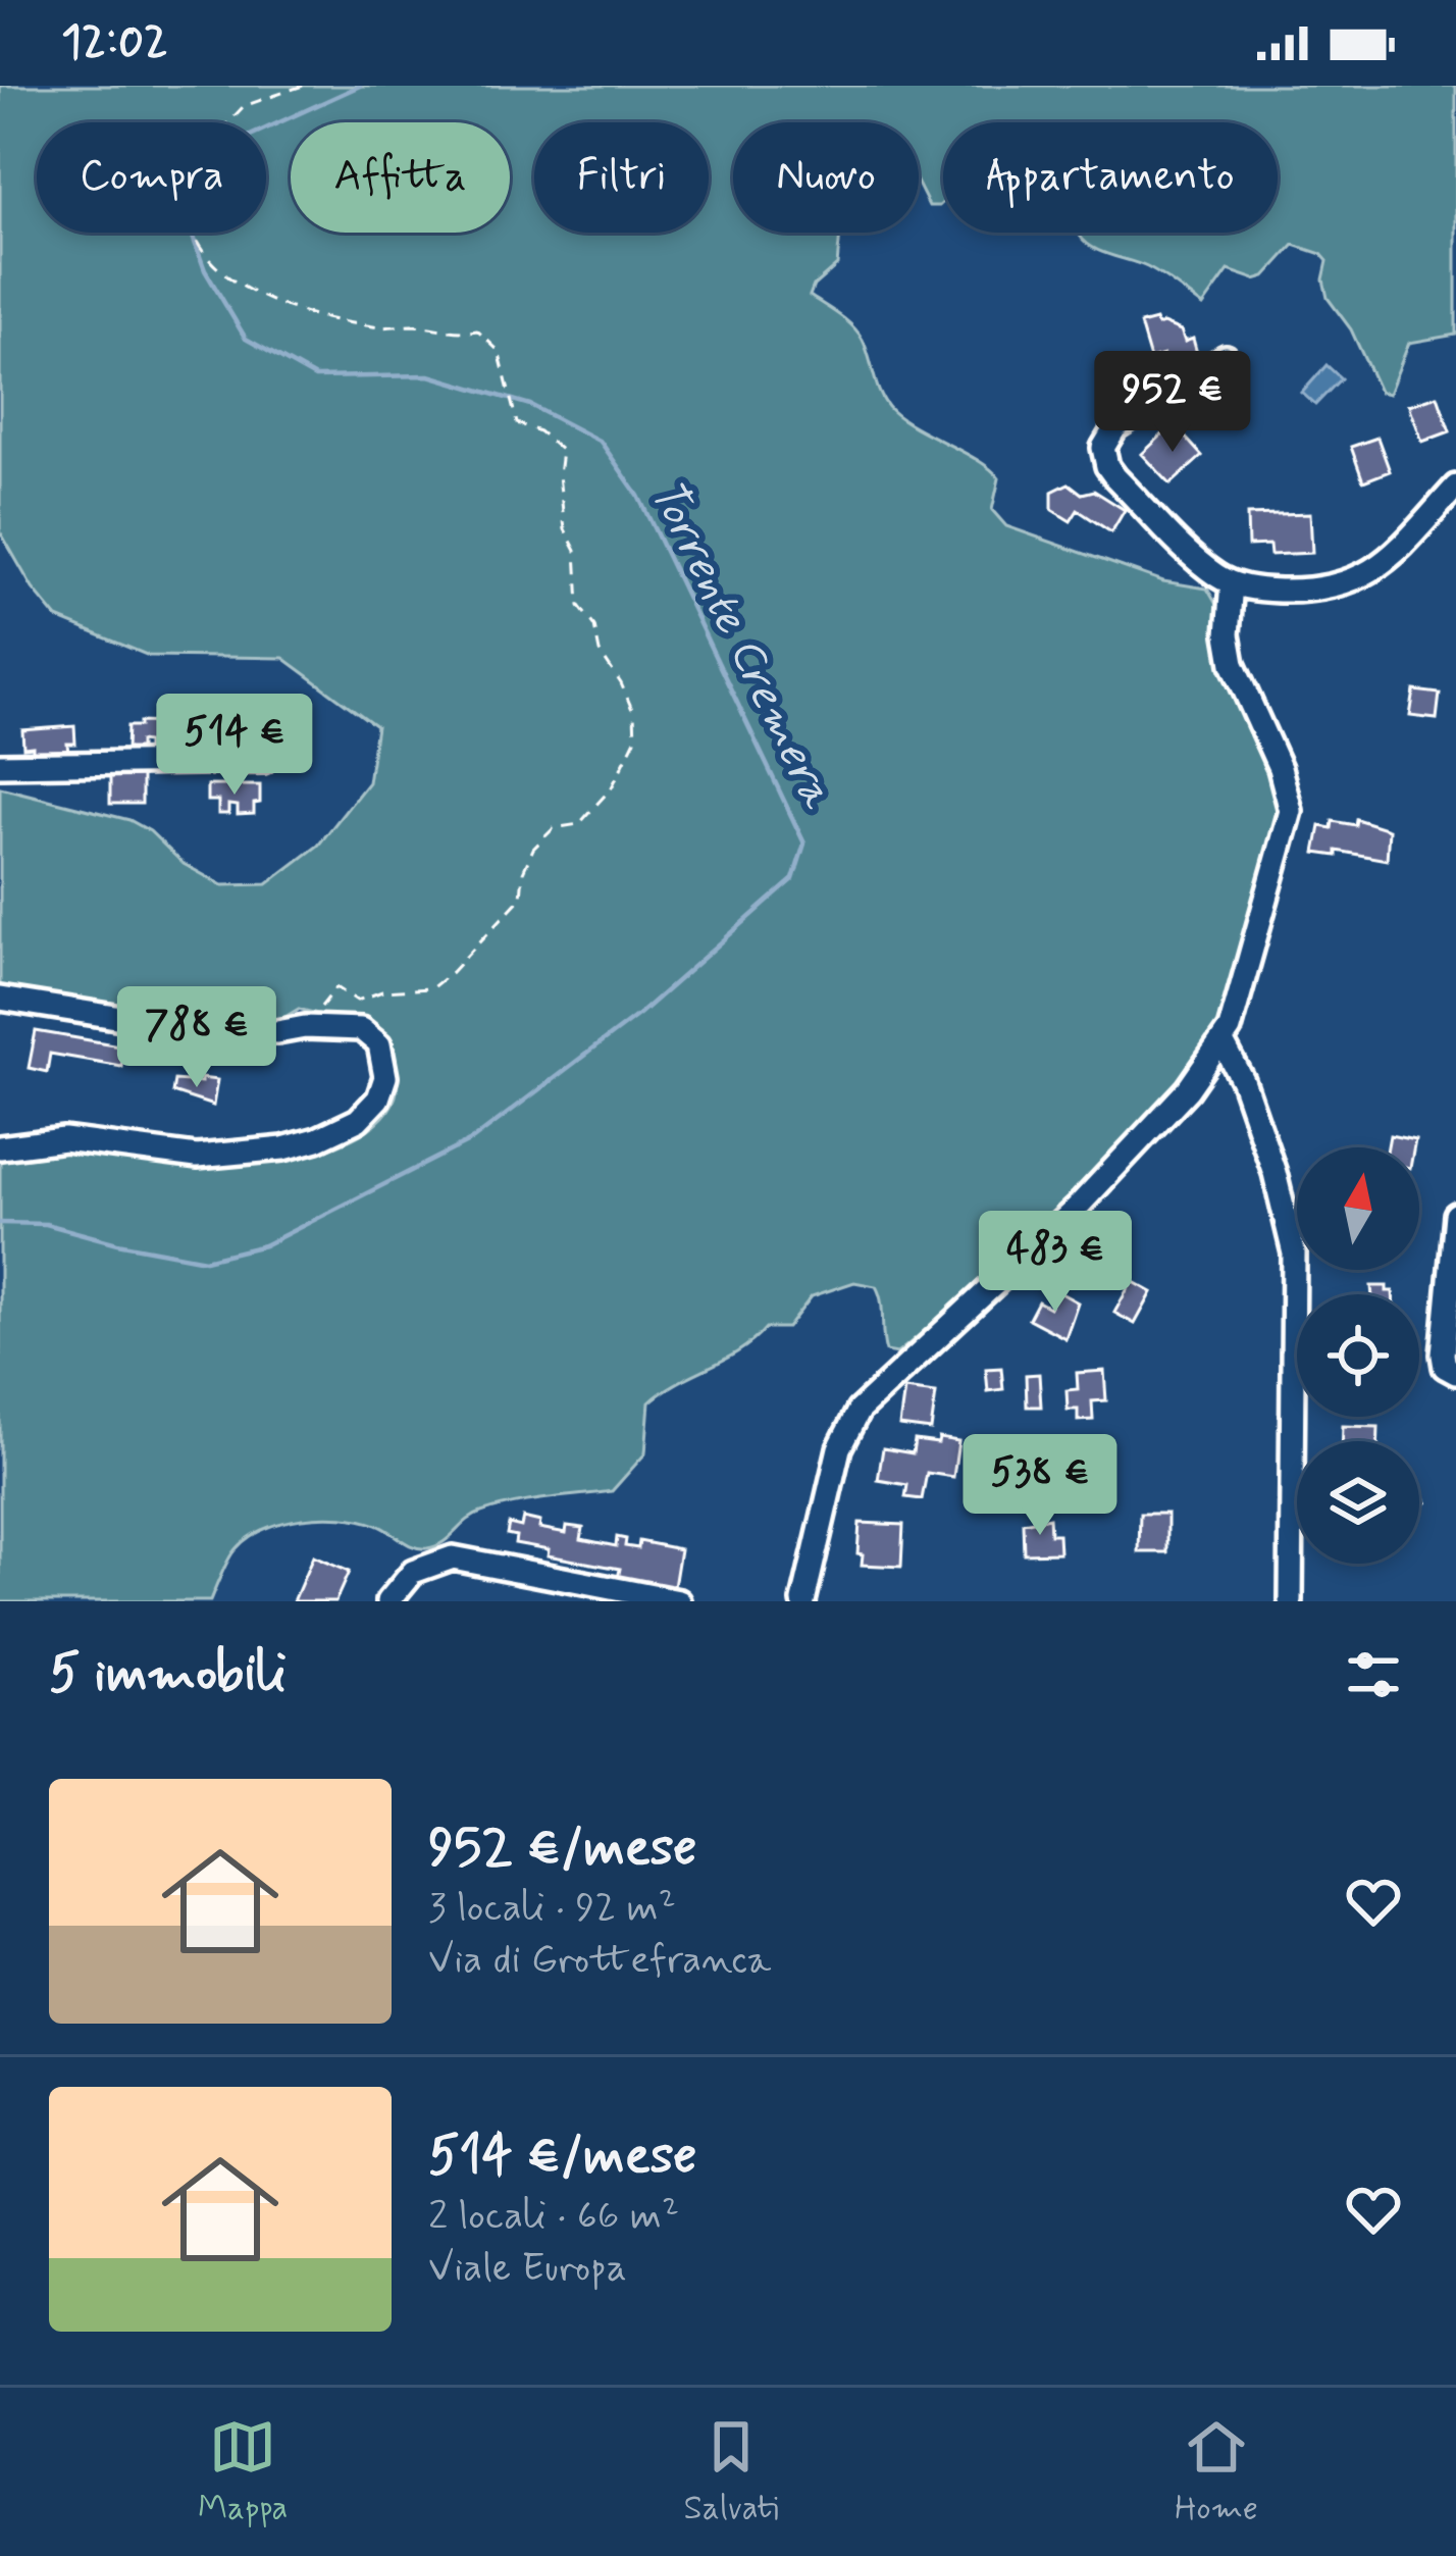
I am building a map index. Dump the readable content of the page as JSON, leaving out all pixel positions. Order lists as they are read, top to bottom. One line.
{"water":["Torrente Cremera"],"north":"top","page":{"status":"12:02","chip":["Compra","Affitta","Filtri","Nuovo","Appartamento"],"price":["952 €","514 €","788 €","483 €","538 €"],"heading":"5 immobili","list":[{"name":"952 €/mese","note":"3 locali · 92 m² · Via di Grottefranca"},{"name":"514 €/mese","note":"2 locali · 66 m² · Viale Europa"}],"tabs":["Mappa","Salvati","Home"]}}
